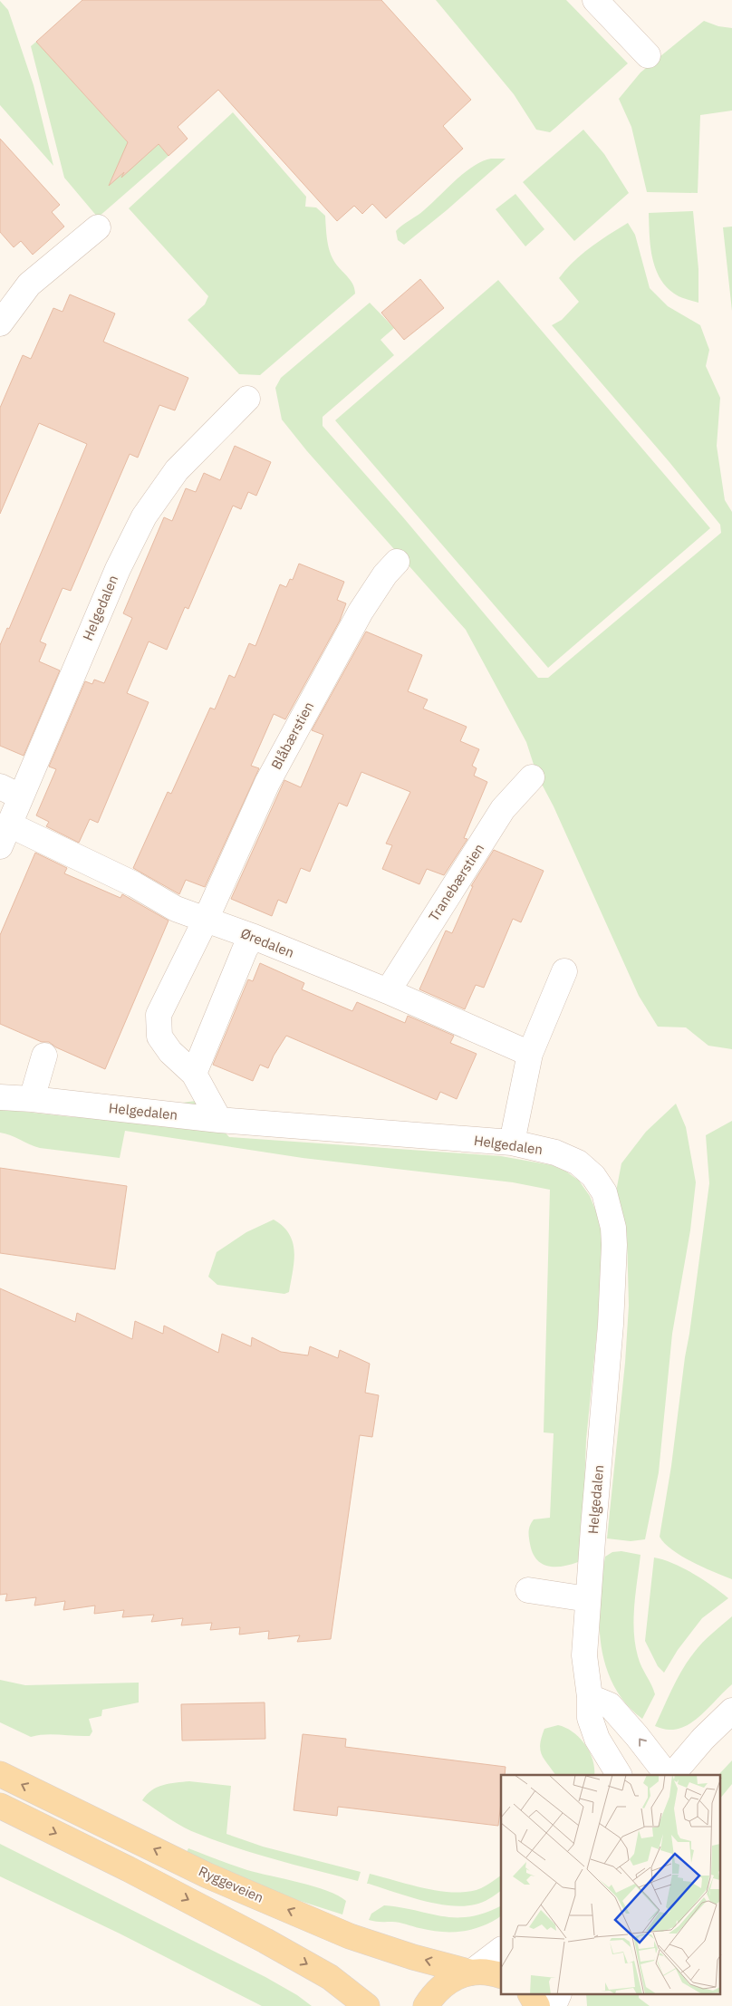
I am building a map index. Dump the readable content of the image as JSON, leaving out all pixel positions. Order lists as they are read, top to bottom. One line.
{"streets":{"main road":["Ryggeveien"],"street":["Helgedalen","Blåbærstien","Tranebærstien","Øredalen"]},"crossings":[["Helgedalen","Blåbærstien"],["Helgedalen","Øredalen"],["Blåbærstien","Øredalen"],["Tranebærstien","Øredalen"]]}
